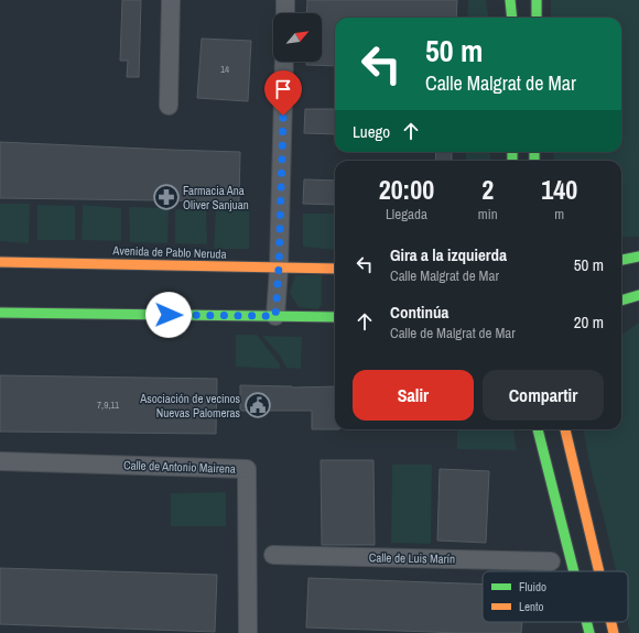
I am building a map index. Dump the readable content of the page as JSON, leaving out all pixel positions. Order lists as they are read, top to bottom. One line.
{"streets":{"main road":["Avenida de Pablo Neruda"],"street":["Calle de Antonio Mairena","Calle de Luis Marín"]},"places":{"pharmacy":["Farmacia Ana Oliver Sanjuan"],"public building":["Asociación de vecinos Nuevas Palomeras"]},"house_numbers":["14","7,9,11"],"legend":["Fluido","Lento"],"north":"top right","page":{"turn":["50 m","Calle Malgrat de Mar"],"then":"Luego","eta":["20:00","Llegada","2","min","140","m"],"list":[{"name":"Gira a la izquierda","note":"Calle Malgrat de Mar","value":"50 m"},{"name":"Continúa","note":"Calle de Malgrat de Mar","value":"20 m"}],"buttons":["Salir","Compartir"]}}
